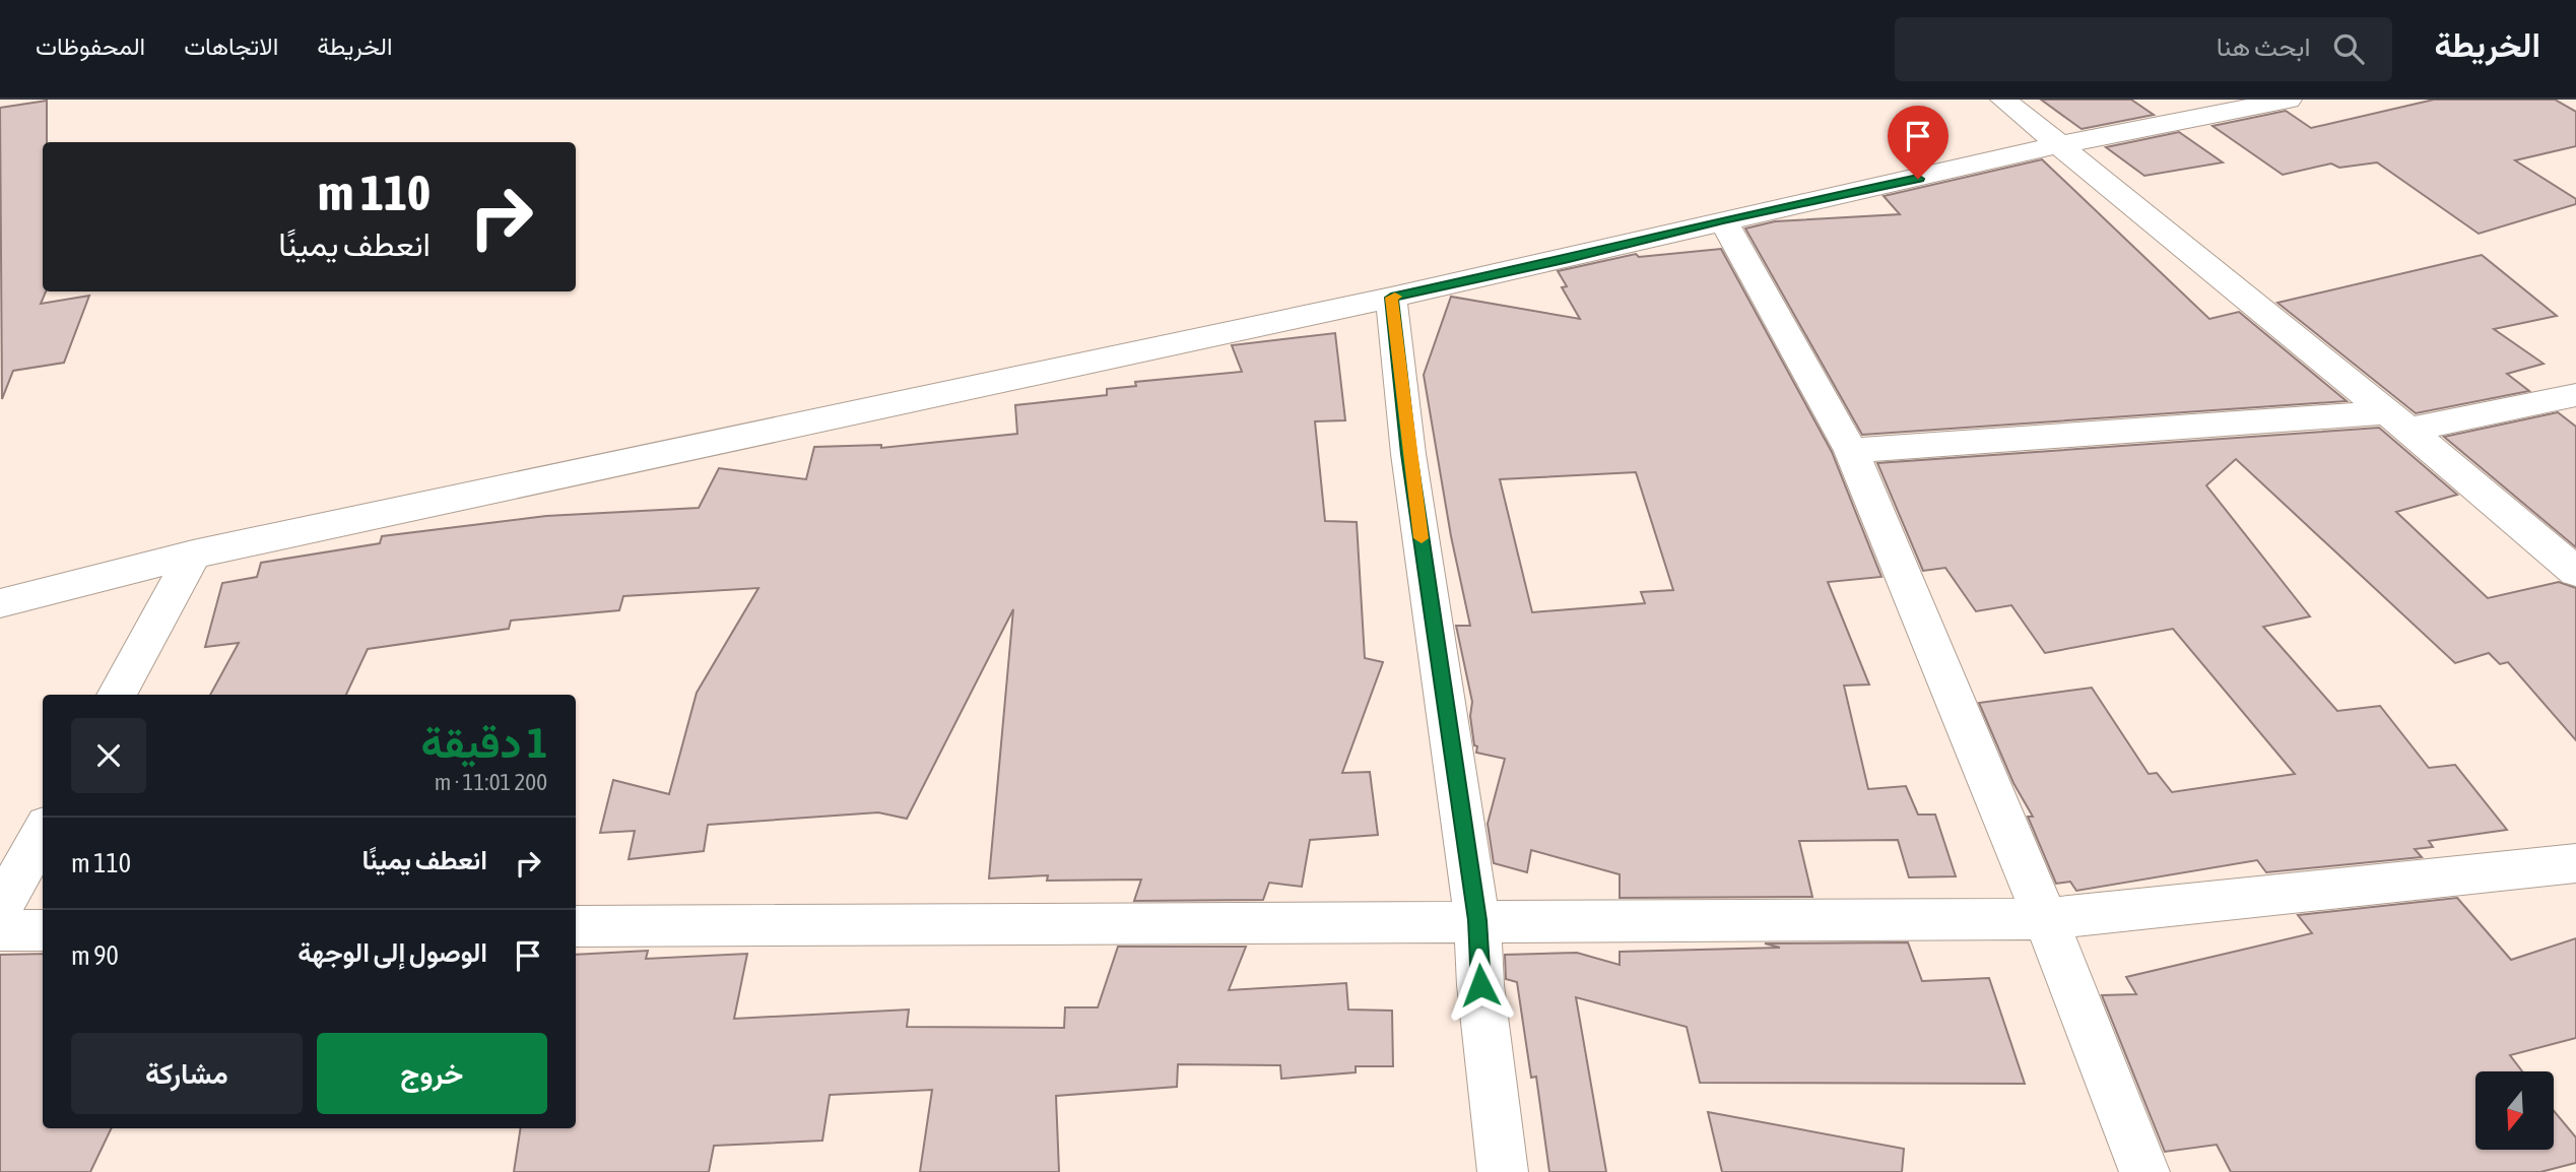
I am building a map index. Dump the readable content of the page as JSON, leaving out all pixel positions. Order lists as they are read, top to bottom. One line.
{"north":"bottom","page":{"header":"الخريطة","search":"ابحث هنا","nav":["الخريطة","الاتجاهات","المحفوظات"],"turn":["110 m","انعطف يمينًا"],"heading":["1 دقيقة","200 m · 11:01"],"list":[{"name":"انعطف يمينًا","value":"110 m"},{"name":"الوصول إلى الوجهة","value":"90 m"}],"buttons":["خروج","مشاركة"]}}
